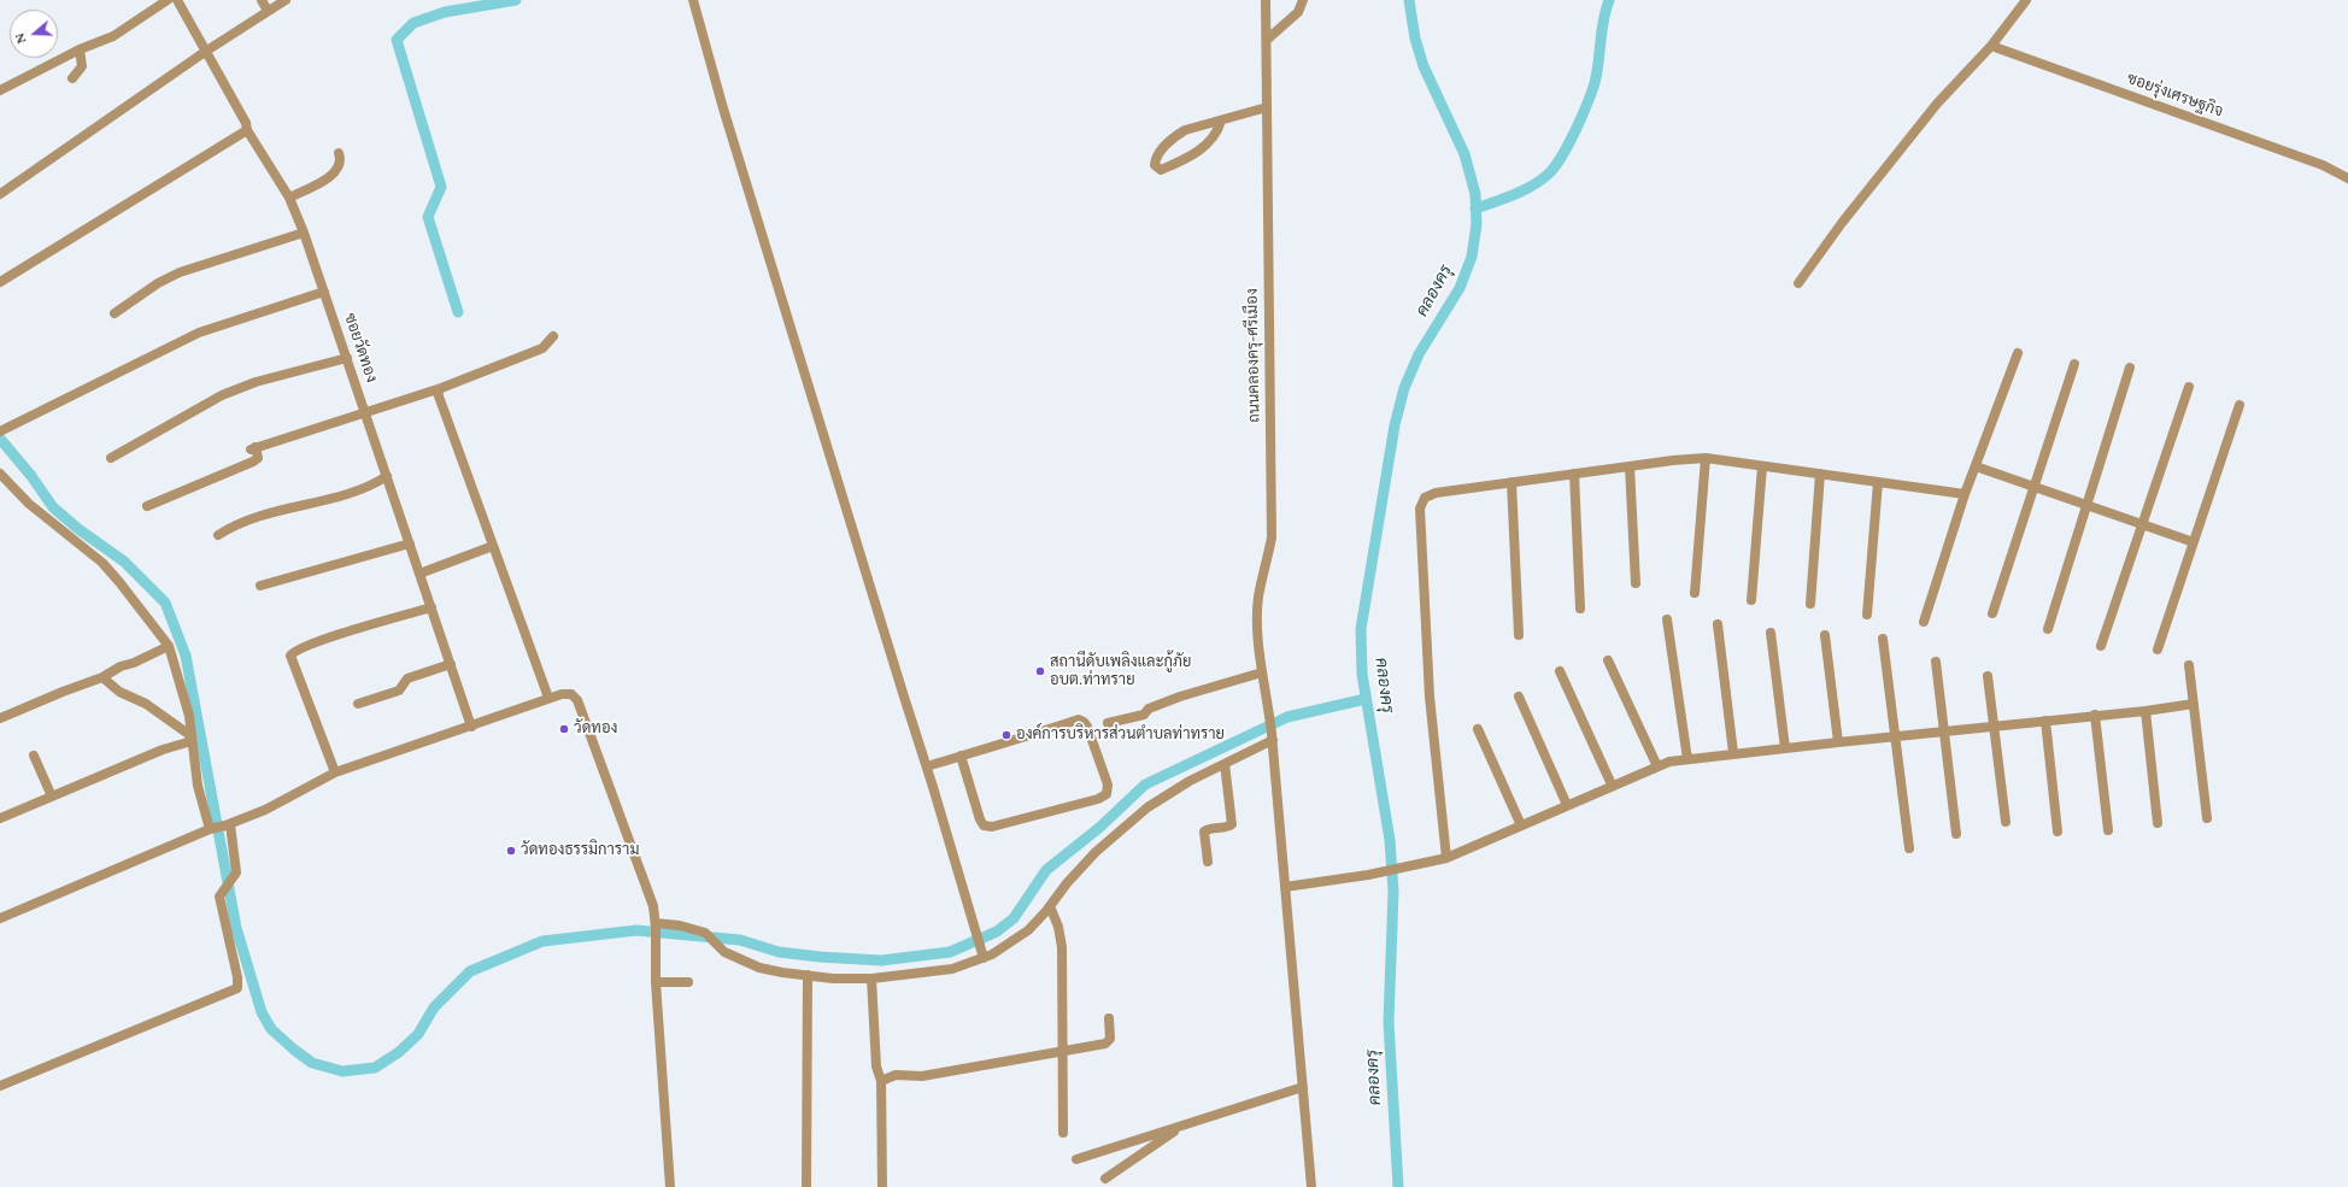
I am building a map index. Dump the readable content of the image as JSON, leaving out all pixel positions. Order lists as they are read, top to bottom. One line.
{"streets":{"street":["ซอยรุ่งเศรษฐกิจ","ซอยวัดทอง","ถนนคลองครุ-ศรีเมือง"]},"water":["คลองครุ"],"places":["สถานีดับเพลิงและกู้ภัย อบต.ท่าทราย","วัดทอง","องค์การบริหารส่วนตำบลท่าทราย","วัดทองธรรมิการาม"],"north":"left"}
